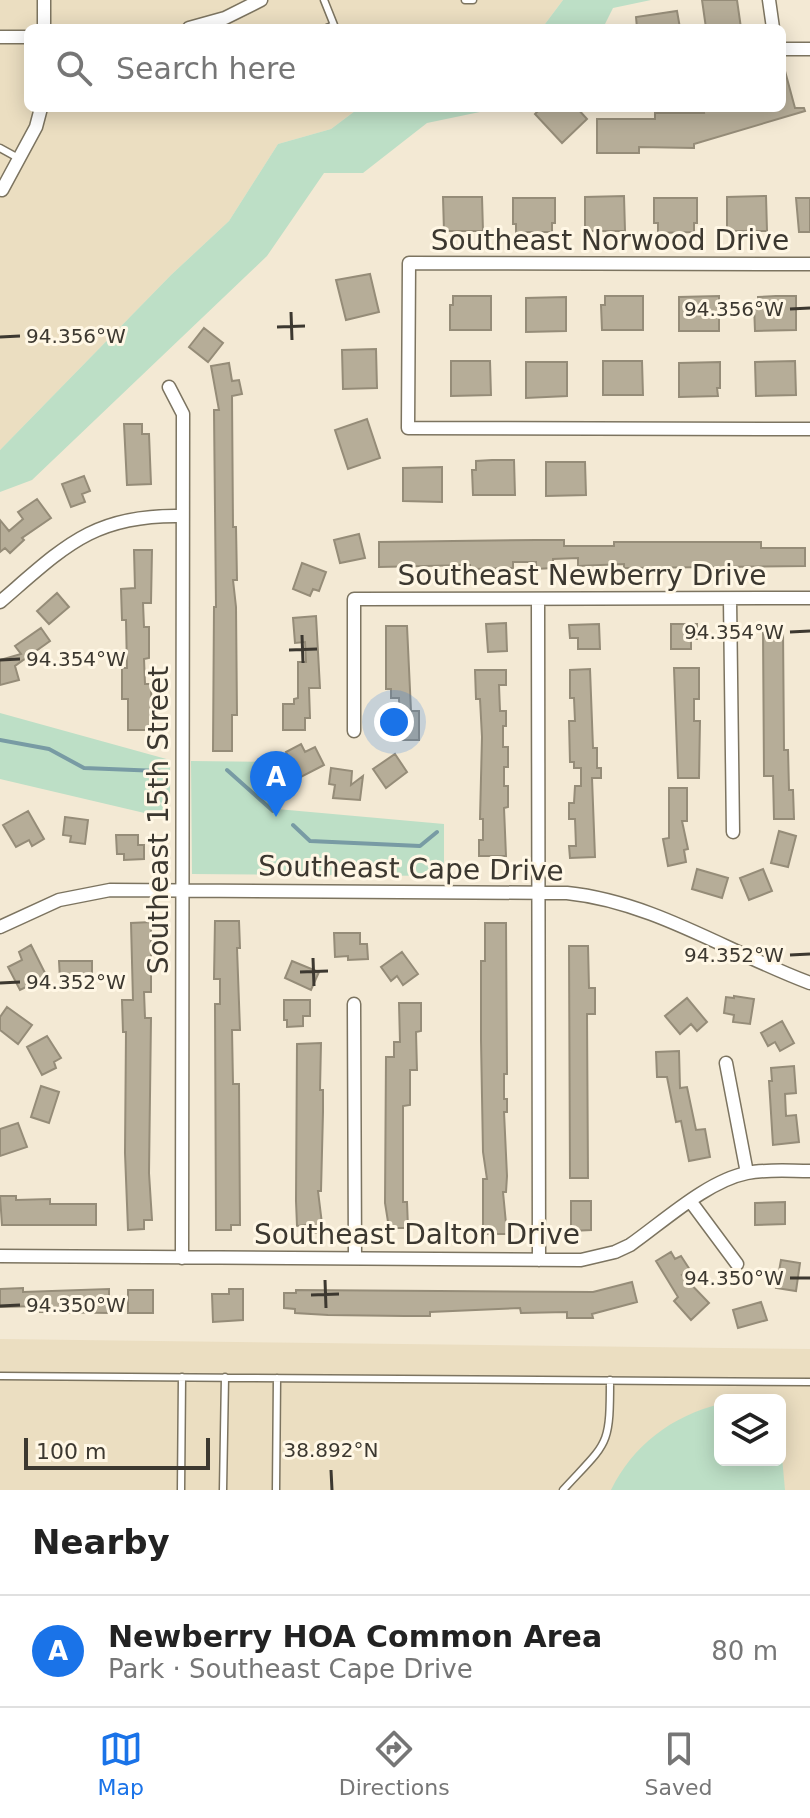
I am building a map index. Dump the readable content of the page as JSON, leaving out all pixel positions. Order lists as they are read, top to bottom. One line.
{"streets":{"street":["Southeast Norwood Drive","Southeast Newberry Drive","Southeast 15th Street","Southeast Cape Drive","Southeast Dalton Drive"]},"crossings":[["Southeast 15th Street","Southeast Cape Drive"],["Southeast 15th Street","Southeast Dalton Drive"]],"scale_bar":"100 m","page":{"search":"Search here","pins":"A","scale":"100 m","heading":"Nearby","list":[{"mark":"A","name":"Newberry HOA Common Area","note":"Park · Southeast Cape Drive","value":"80 m"}],"nav":["Map","Directions","Saved"]},"coordinates":["94.356°W","94.354°W","94.352°W","94.350°W","38.892°N"]}
